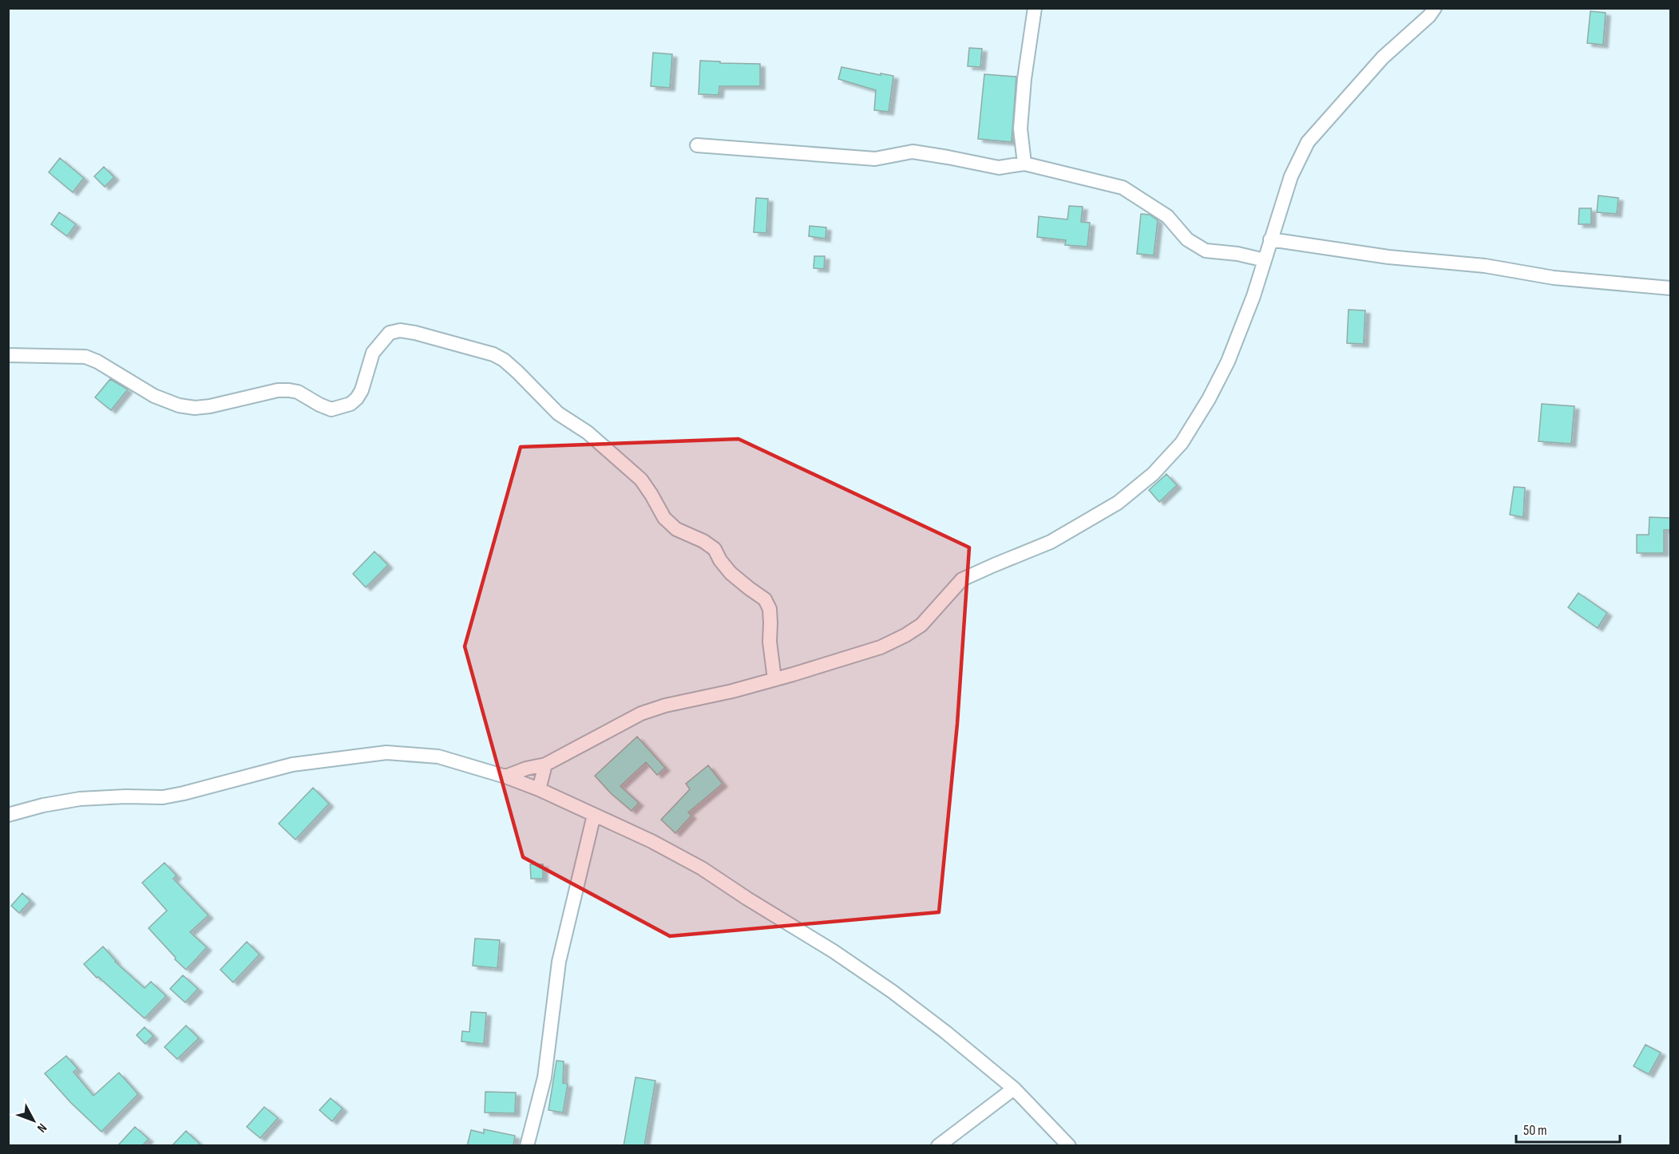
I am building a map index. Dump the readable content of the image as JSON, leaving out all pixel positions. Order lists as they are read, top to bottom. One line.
{"scale_bar":"50 m","north":"bottom right"}
